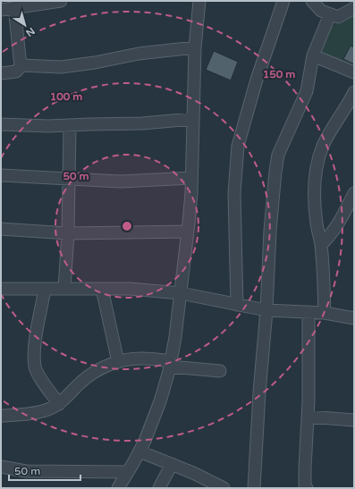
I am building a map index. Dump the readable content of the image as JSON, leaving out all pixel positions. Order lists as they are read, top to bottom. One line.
{"scale_bar":"50 m","north":"bottom right","rings":["150 m","100 m","50 m"]}
